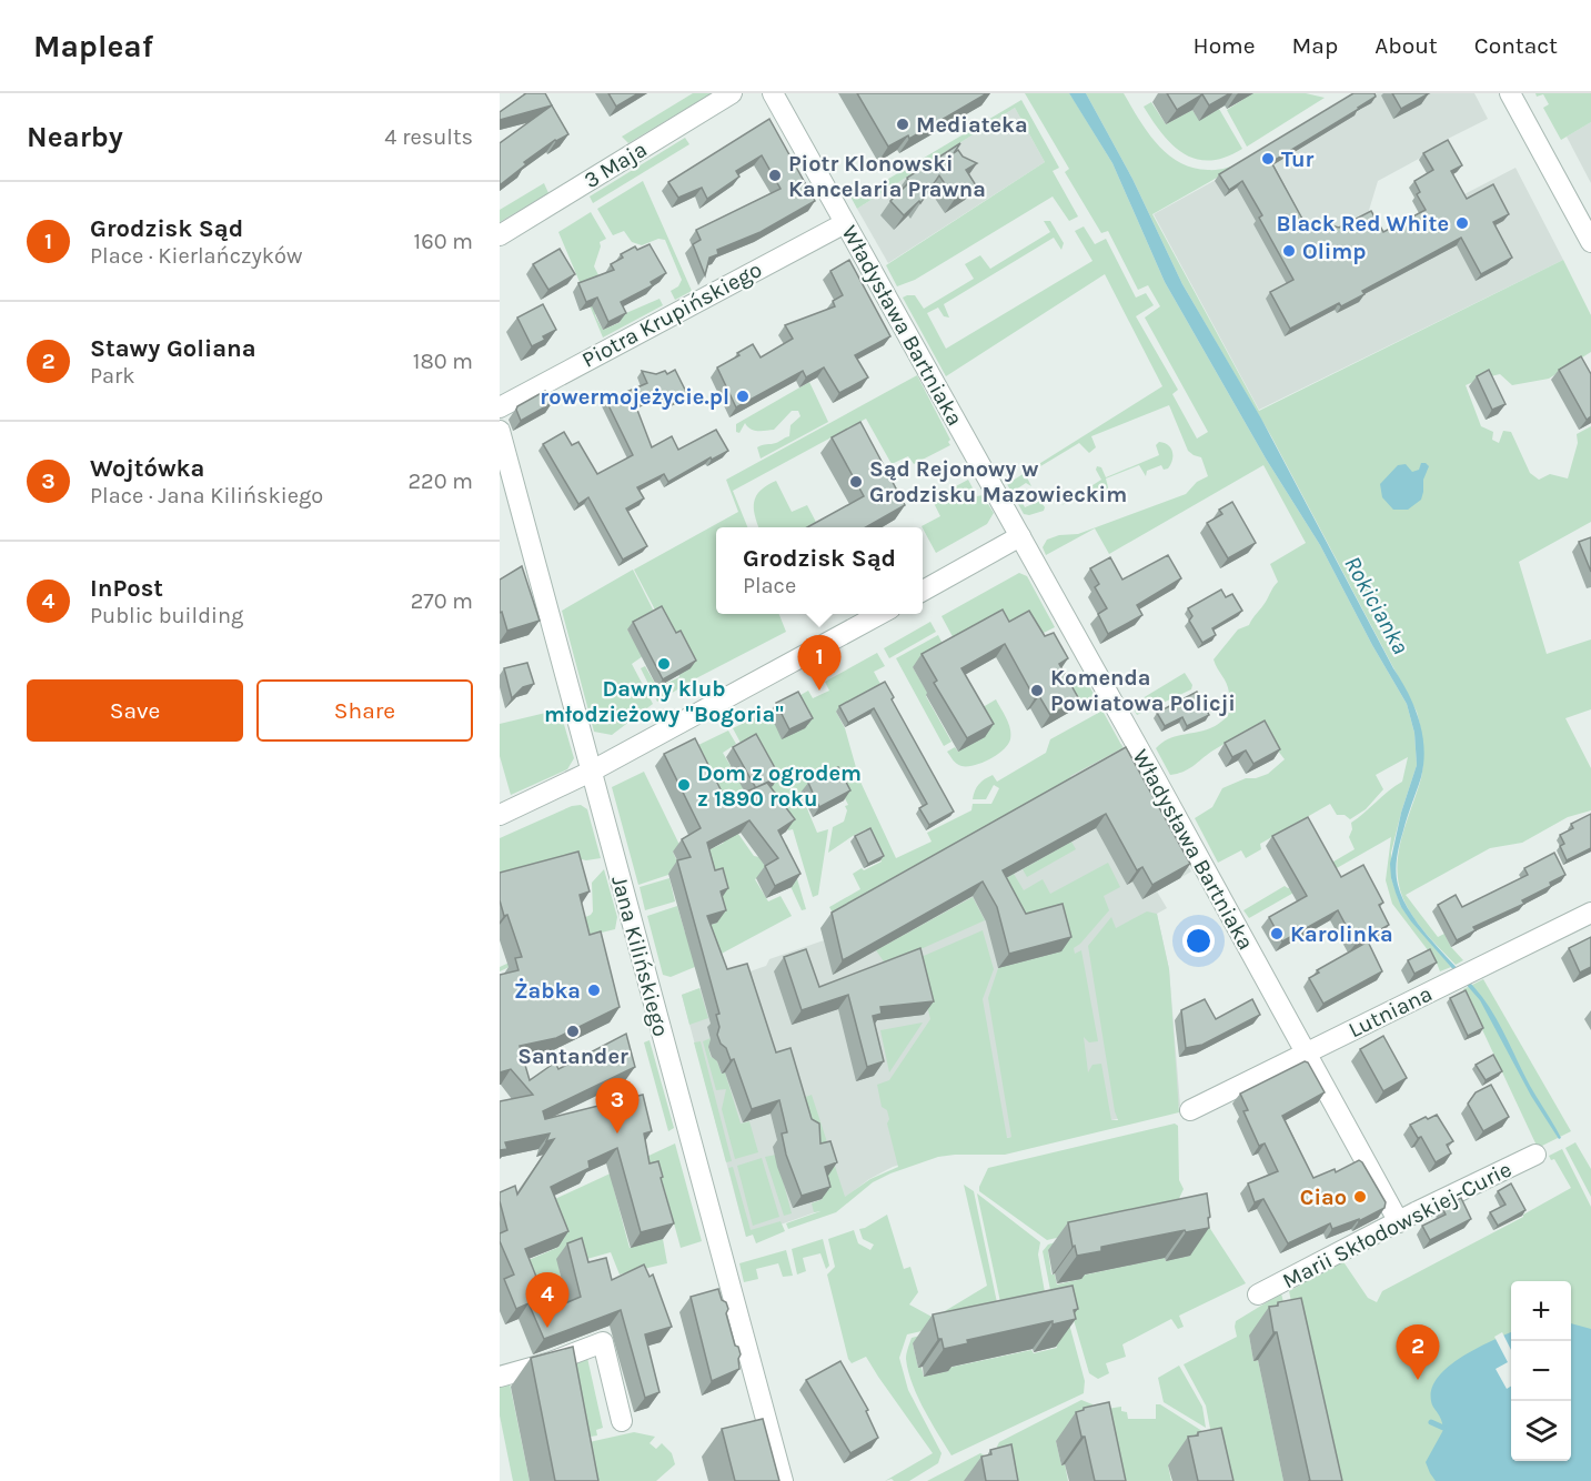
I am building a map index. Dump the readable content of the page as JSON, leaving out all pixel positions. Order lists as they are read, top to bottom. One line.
{"streets":{"street":["3 Maja","Piotra Krupińskiego","Władysława Bartniaka","Jana Kilińskiego","Lutniana","Marii Skłodowskiej-Curie"]},"crossings":[["Piotra Krupińskiego","Władysława Bartniaka"],["Władysława Bartniaka","Lutniana"],["Władysława Bartniaka","Marii Skłodowskiej-Curie"]],"water":["Rokicianka"],"places":["Mediateka","Tur","Piotr Klonowski Kancelaria Prawna","Black Red White","Olimp","rowermojeżycie.pl","Sąd Rejonowy w Grodzisku Mazowieckim","Dawny klub młodzieżowy \"Bogoria\"","Komenda Powiatowa Policji","Dom z ogrodem z 1890 roku","Karolinka","Żabka","Santander","Ciao"],"page":{"header":"Mapleaf","nav":["Home","Map","About","Contact"],"heading":["Nearby","4 results"],"list":[{"mark":"1","name":"Grodzisk Sąd","note":"Place · Kierlańczyków","value":"160 m"},{"mark":"2","name":"Stawy Goliana","note":"Park","value":"180 m"},{"mark":"3","name":"Wojtówka","note":"Place · Jana Kilińskiego","value":"220 m"},{"mark":"4","name":"InPost","note":"Public building","value":"270 m"}],"popup":["Grodzisk Sąd","Place"],"pins":["1","3","4","2"],"buttons":["Save","Share"],"map_buttons":["+","−"]}}
